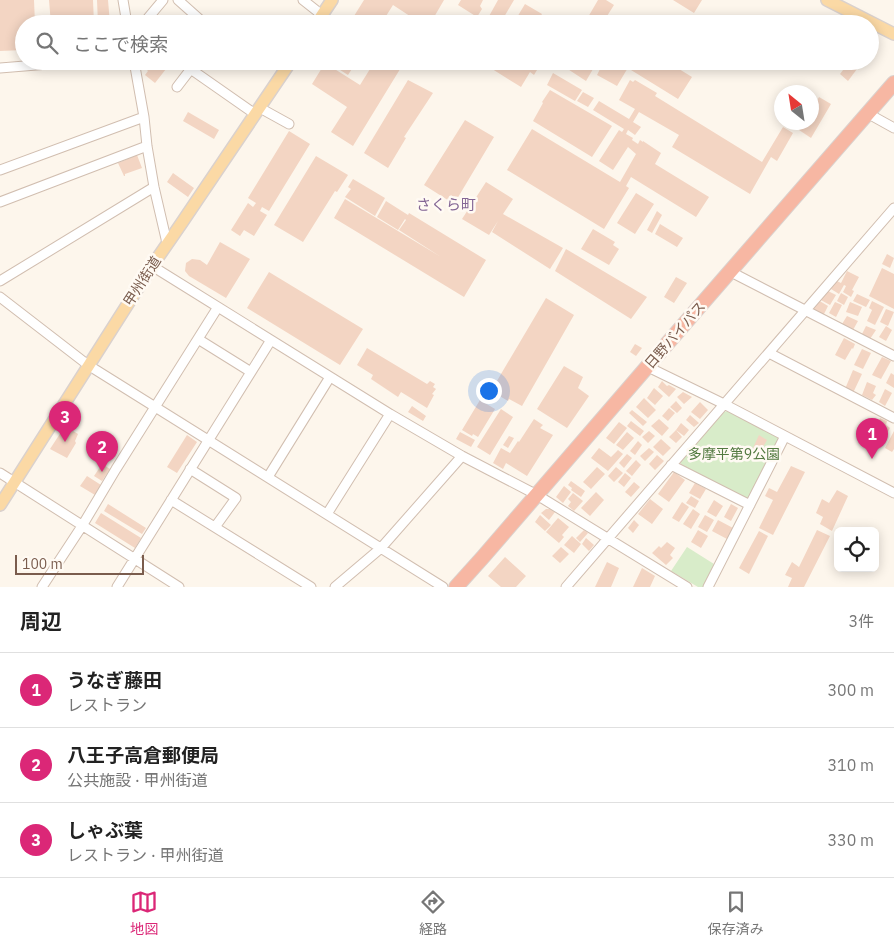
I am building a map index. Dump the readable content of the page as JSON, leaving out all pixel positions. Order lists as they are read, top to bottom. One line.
{"streets":{"highway":["日野バイパス"],"main road":["甲州街道"]},"districts":["さくら町"],"parks":["多摩平第9公園"],"scale_bar":"100 m","north":"top left","page":{"search":"ここで検索","pins":["3","1","2"],"scale":"100 m","heading":["周辺","3件"],"list":[{"mark":"1","name":"うなぎ藤田","note":"レストラン","value":"300 m"},{"mark":"2","name":"八王子高倉郵便局","note":"公共施設 · 甲州街道","value":"310 m"},{"mark":"3","name":"しゃぶ葉","note":"レストラン · 甲州街道","value":"330 m"}],"nav":["地図","経路","保存済み"]}}
